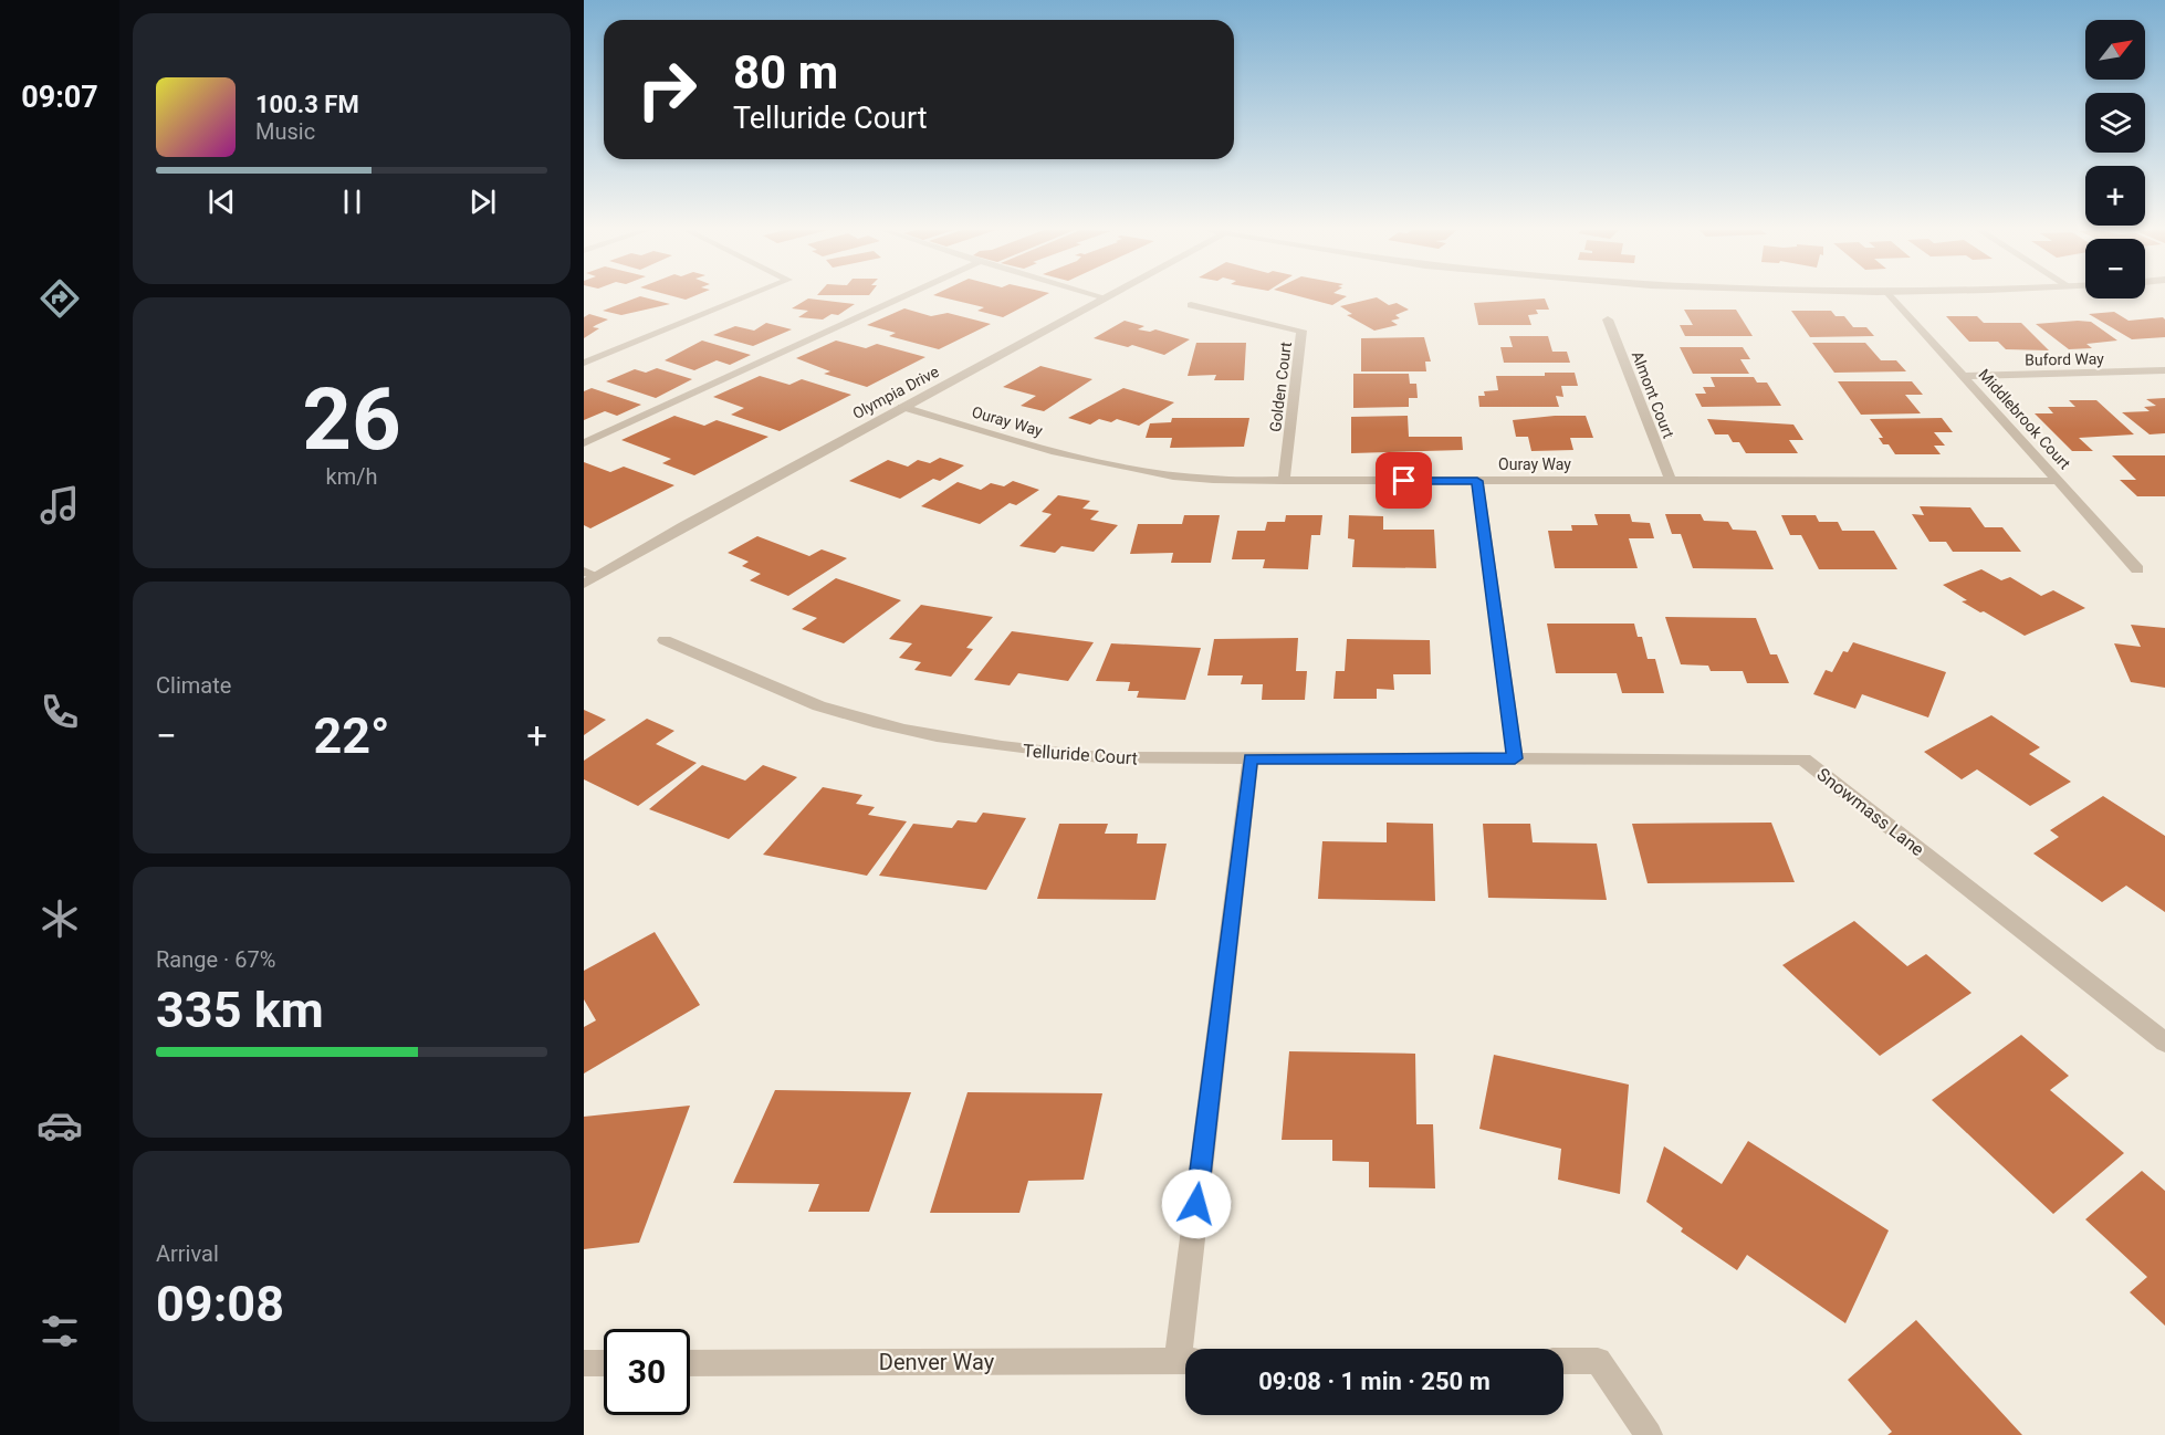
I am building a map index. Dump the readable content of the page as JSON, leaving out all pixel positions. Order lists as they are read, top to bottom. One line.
{"streets":{"street":["Buford Way","Golden Court","Olympia Drive","Almont Court","Middlebrook Court","Ouray Way","Telluride Court","Snowmass Lane","Denver Way"]},"crossings":[["Buford Way","Middlebrook Court"],["Golden Court","Ouray Way"],["Olympia Drive","Ouray Way"],["Almont Court","Ouray Way"],["Middlebrook Court","Ouray Way"],["Telluride Court","Snowmass Lane"]],"north":"top right","page":{"tabs":"09:07","map_buttons":["+","−"],"turn":["80 m","Telluride Court"],"song":["100.3 FM","Music"],"tile":[["26","km/h"],"Climate",["Range · 67%","335 km"],["Arrival","09:08"]],"heat":["−","22°","+"],"limit":"30","trip":"09:08 · 1 min · 250 m"}}
